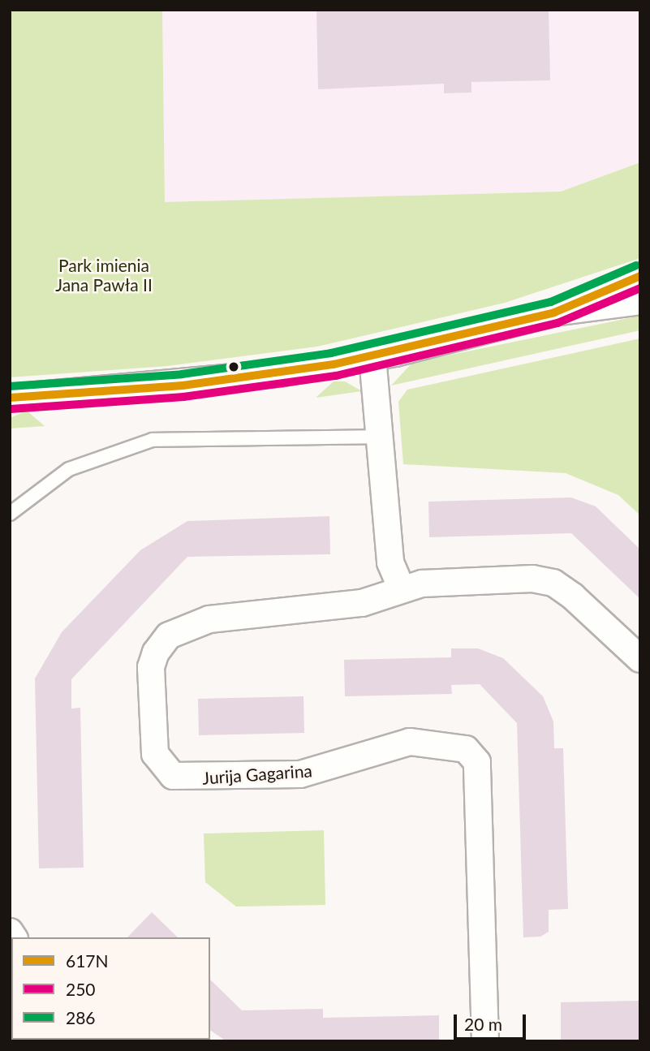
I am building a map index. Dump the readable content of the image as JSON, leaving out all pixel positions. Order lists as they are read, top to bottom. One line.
{"streets":{"street":["Jurija Gagarina"]},"parks":["Park imienia Jana Pawła II"],"lines":["transit line 286","transit line 617N","transit line 250"],"legend":["617N","250","286"],"scale_bar":"20 m"}
